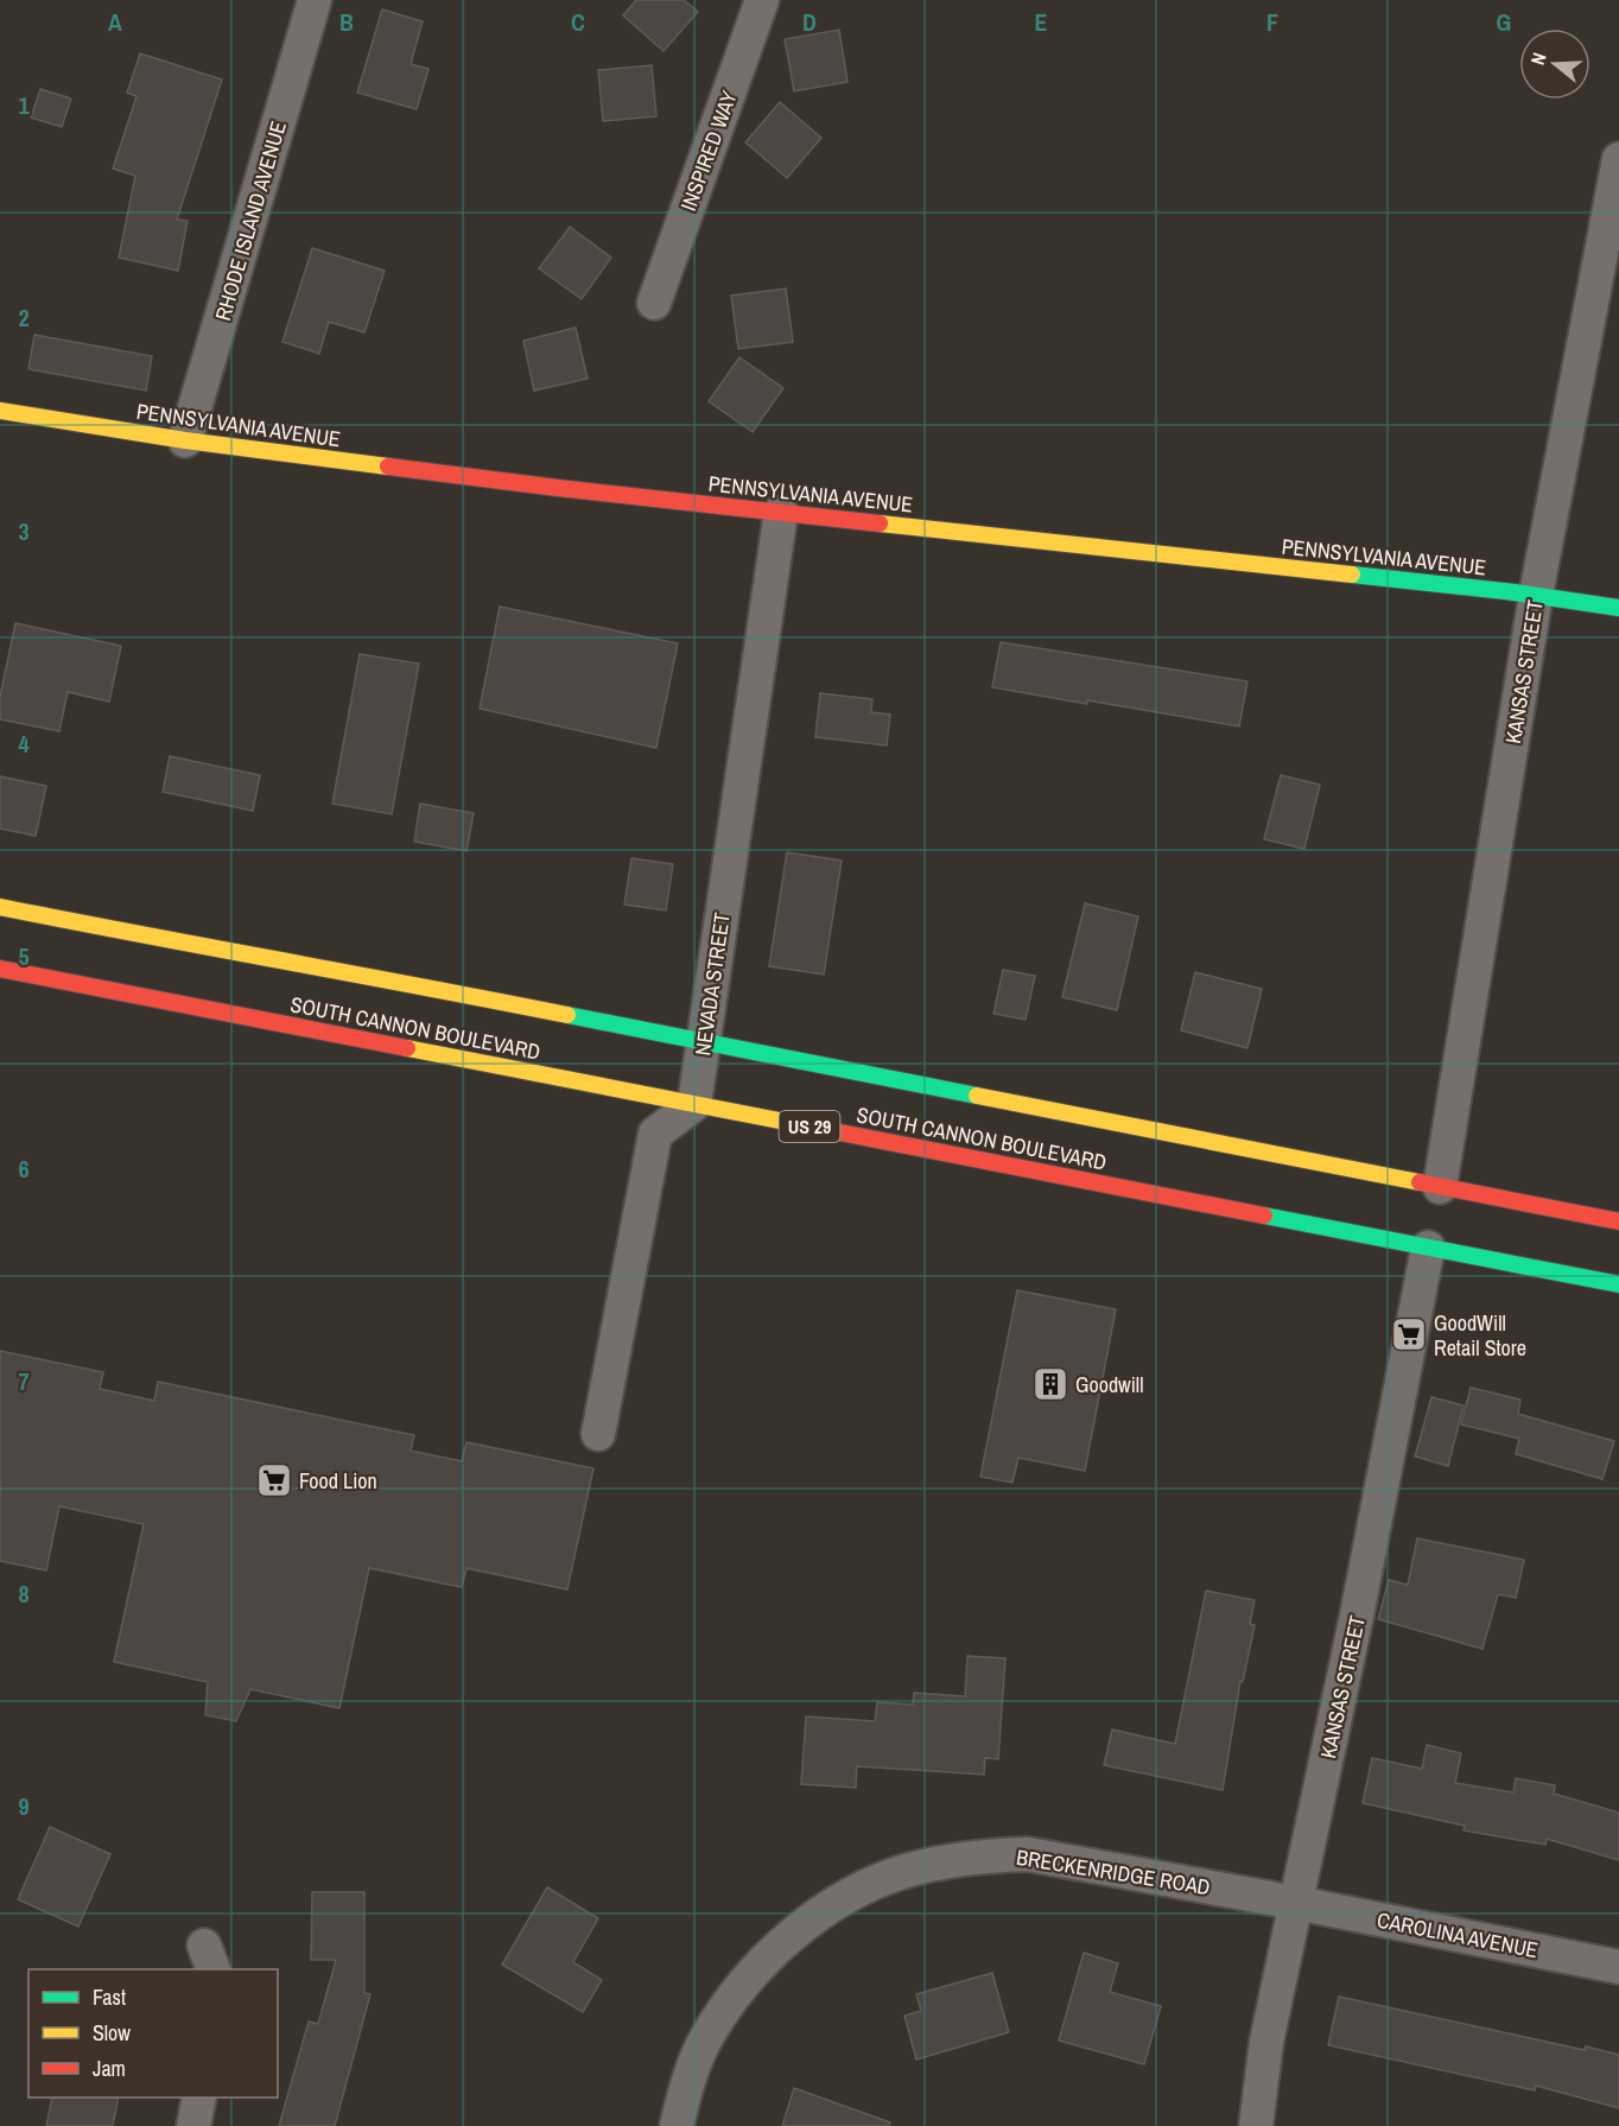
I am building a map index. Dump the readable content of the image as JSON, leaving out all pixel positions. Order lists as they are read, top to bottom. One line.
{"streets":{"main road":["PENNSYLVANIA AVENUE","SOUTH CANNON BOULEVARD","US 29"],"street":["INSPIRED WAY","RHODE ISLAND AVENUE","KANSAS STREET","NEVADA STREET","BRECKENRIDGE ROAD","CAROLINA AVENUE"]},"crossings":[["RHODE ISLAND AVENUE","PENNSYLVANIA AVENUE"],["PENNSYLVANIA AVENUE","KANSAS STREET"],["PENNSYLVANIA AVENUE","NEVADA STREET"],["KANSAS STREET","SOUTH CANNON BOULEVARD"],["KANSAS STREET","BRECKENRIDGE ROAD"],["KANSAS STREET","CAROLINA AVENUE"],["NEVADA STREET","SOUTH CANNON BOULEVARD"],["BRECKENRIDGE ROAD","CAROLINA AVENUE"]],"places":{"supermarket":["GoodWill Retail Store","Food Lion"],"building":["Goodwill"]},"legend":["Fast","Slow","Jam"],"north":"left","grid":{"columns":["A","B","C","D","E","F","G"],"rows":["1","2","3","4","5","6","7","8","9"]}}
